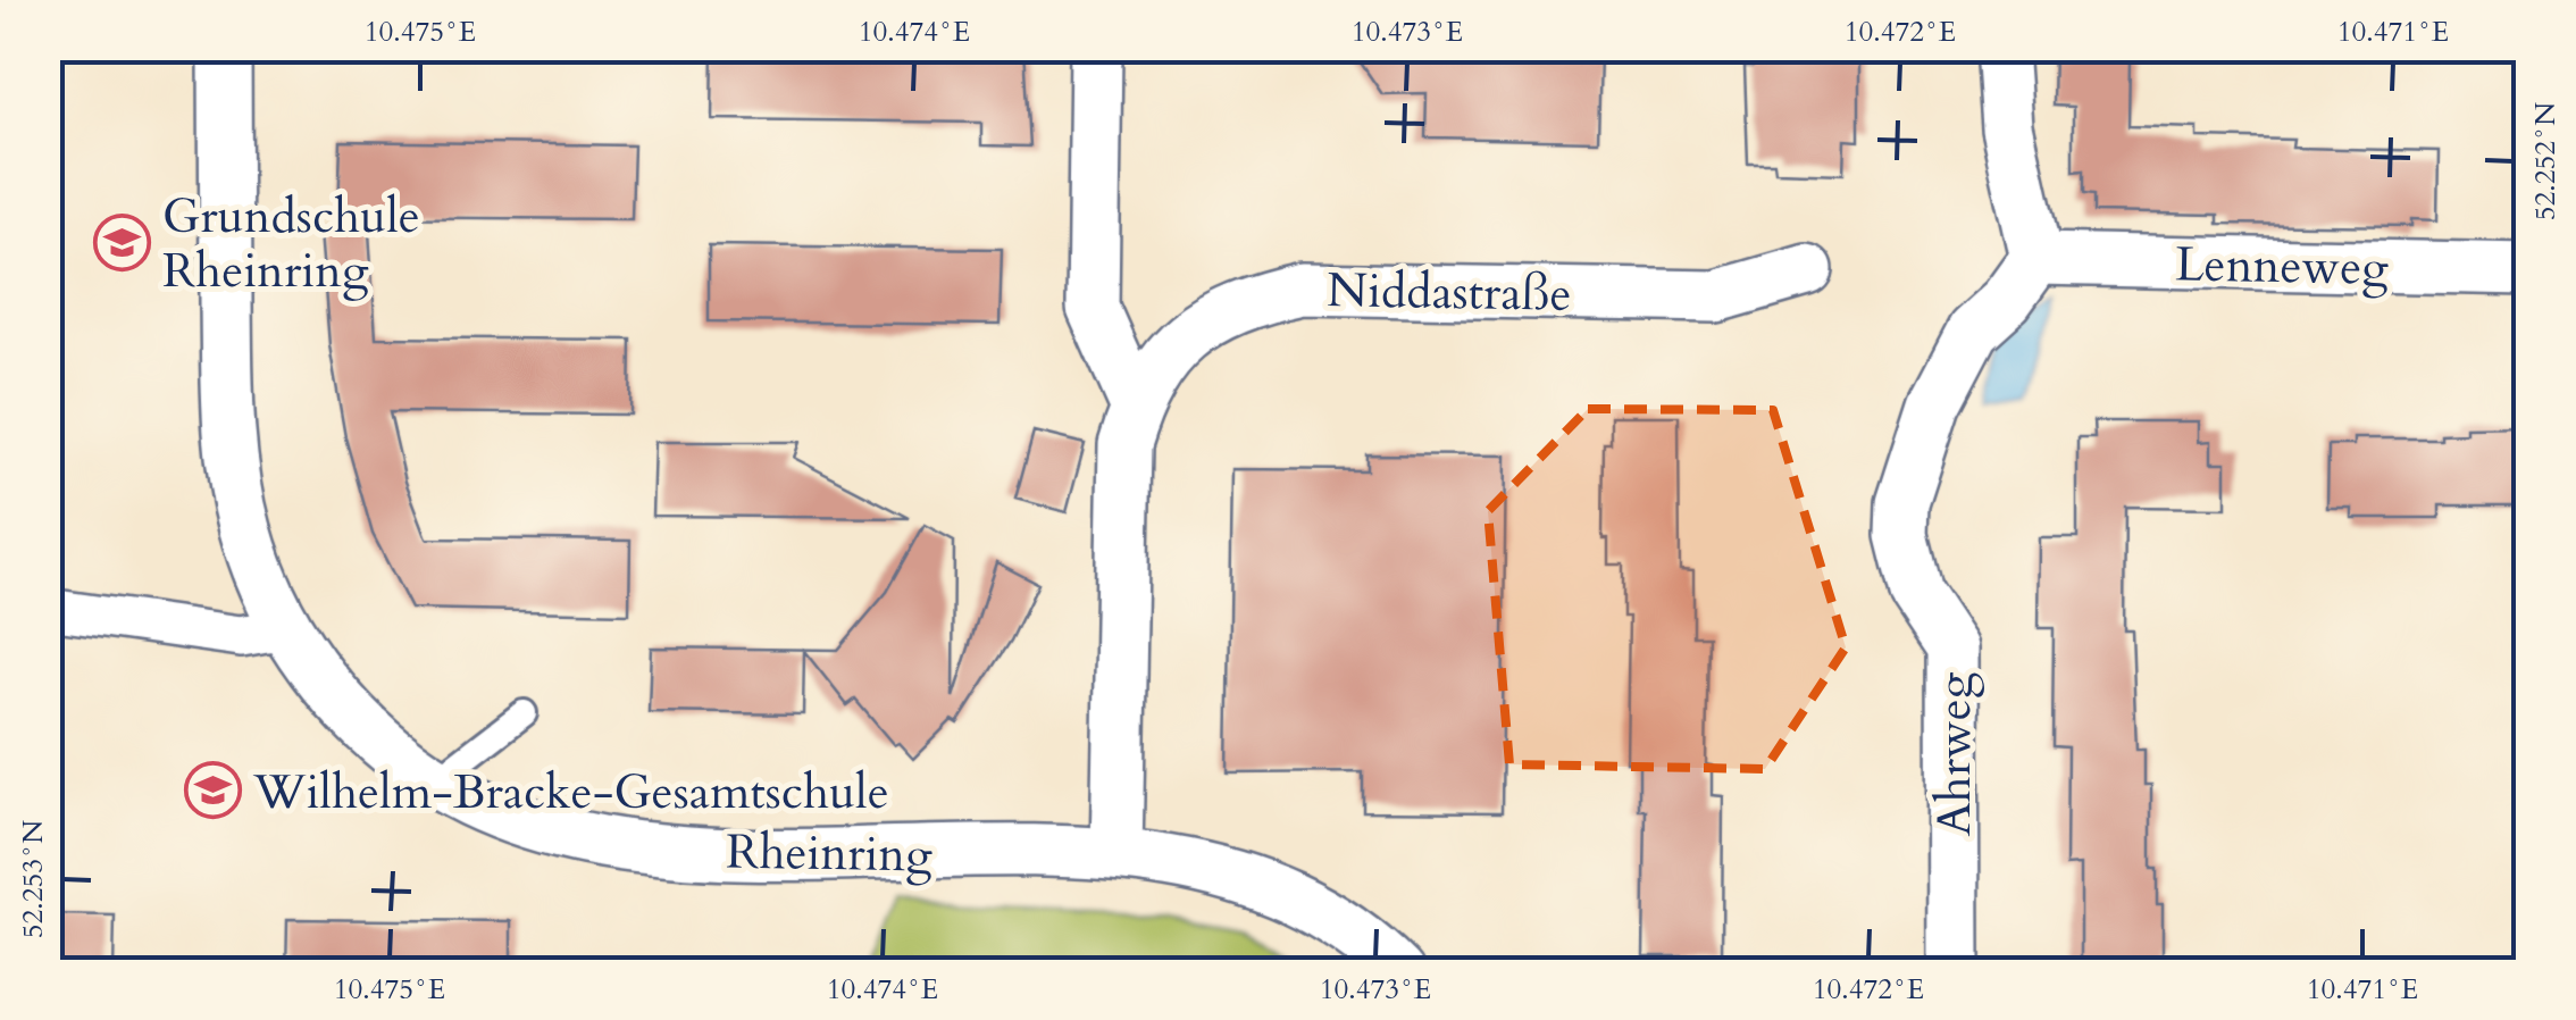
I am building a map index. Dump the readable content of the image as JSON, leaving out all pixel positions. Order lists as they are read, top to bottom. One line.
{"streets":{"street":["Lenneweg","Niddastraße","Ahrweg","Rheinring"]},"crossings":[["Lenneweg","Ahrweg"],["Niddastraße","Rheinring"]],"places":{"school or university":["Grundschule Rheinring","Wilhelm-Bracke-Gesamtschule"]},"coordinates":["10.475°E","10.474°E","10.473°E","10.472°E","10.471°E","52.252°N","52.253°N"]}
